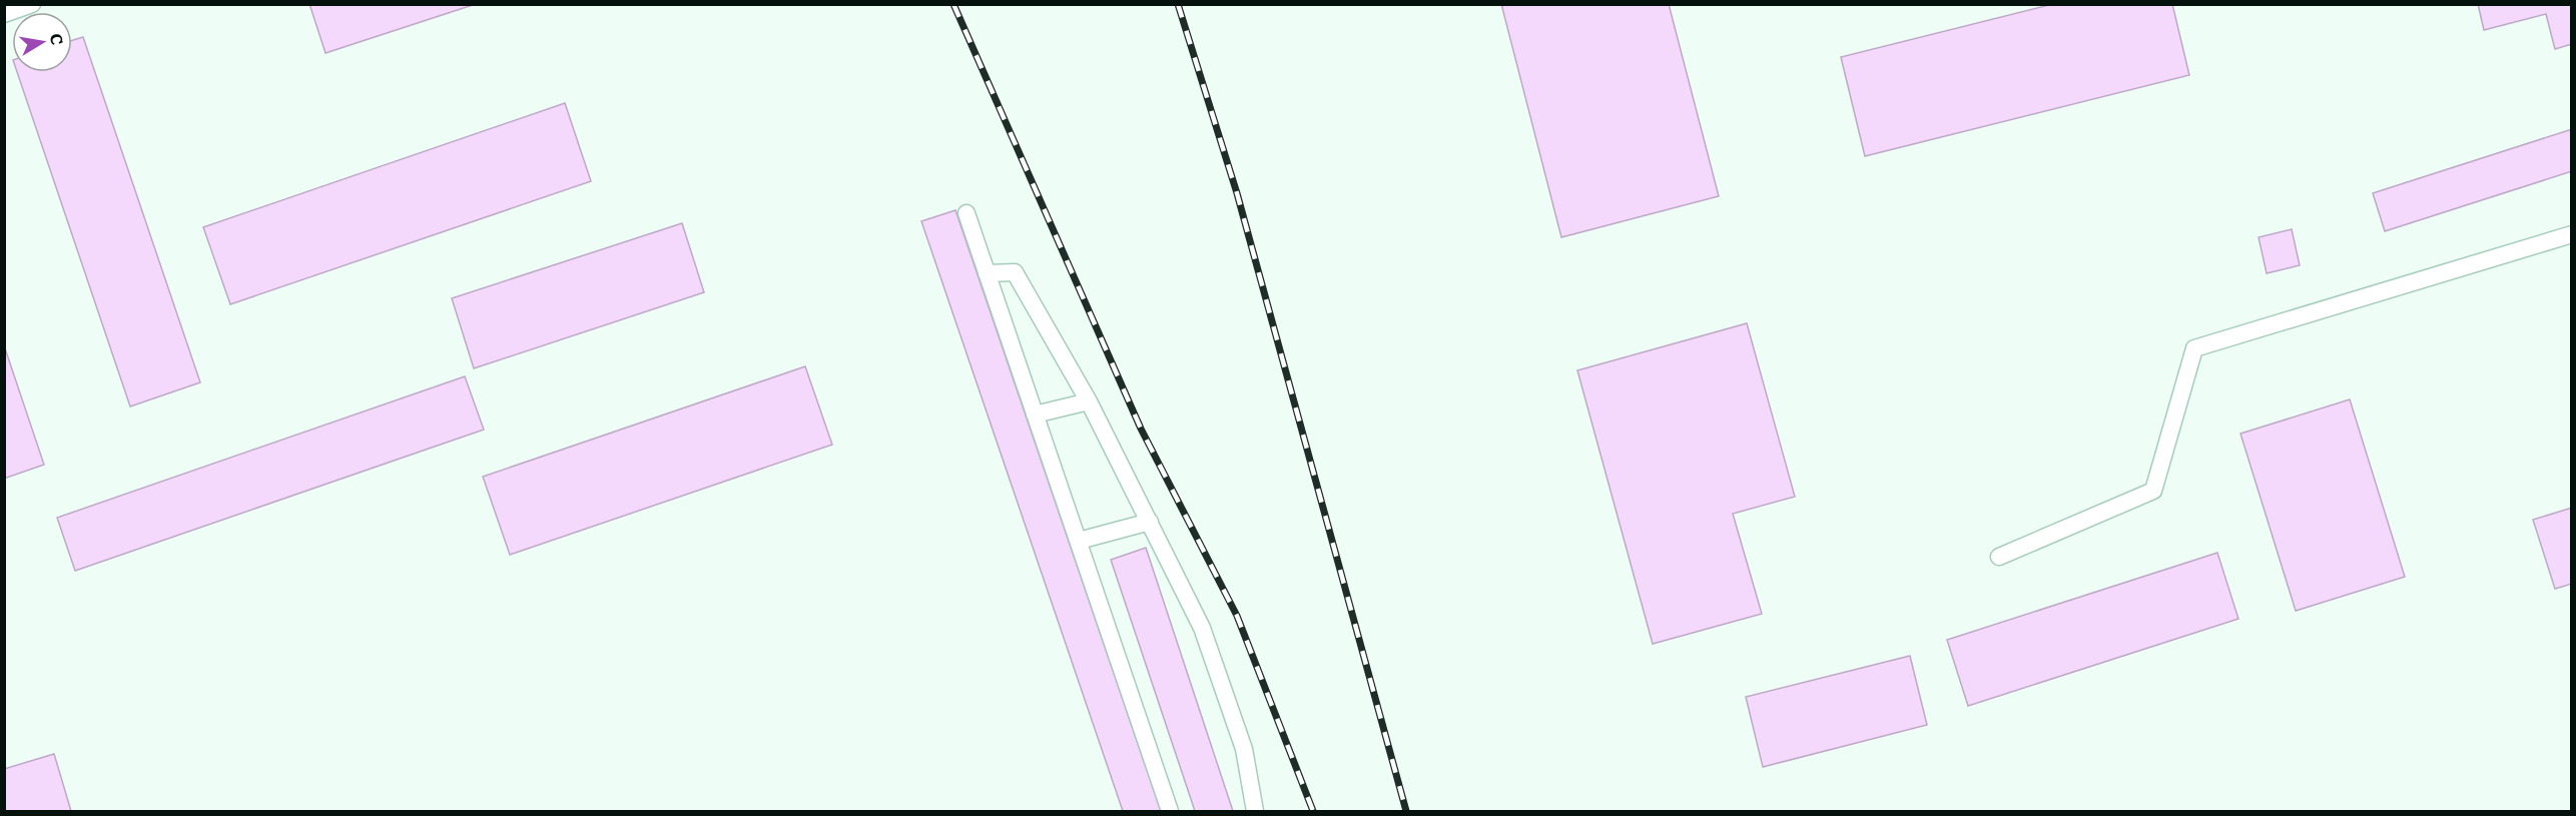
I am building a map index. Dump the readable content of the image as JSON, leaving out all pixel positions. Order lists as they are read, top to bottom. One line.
{"north":"right"}
